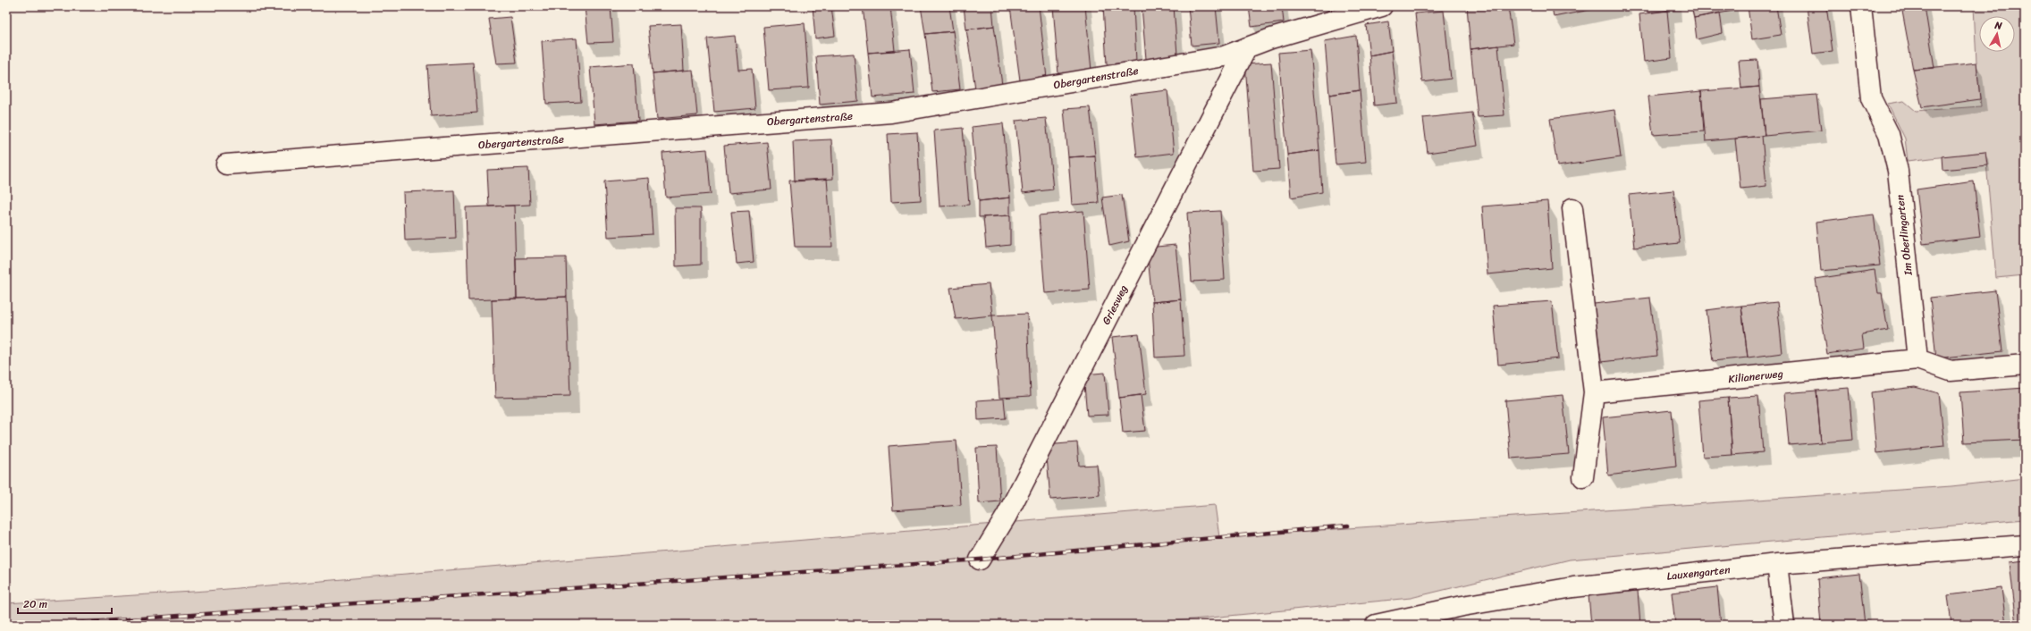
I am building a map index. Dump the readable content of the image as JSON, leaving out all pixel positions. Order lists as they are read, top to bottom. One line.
{"streets":{"street":["Obergartenstraße","Im Oberlingarten","Griesweg","Kilianerweg","Lauxengarten"]},"crossings":[["Obergartenstraße","Griesweg"],["Im Oberlingarten","Kilianerweg"]],"scale_bar":"20 m","north":"top"}
